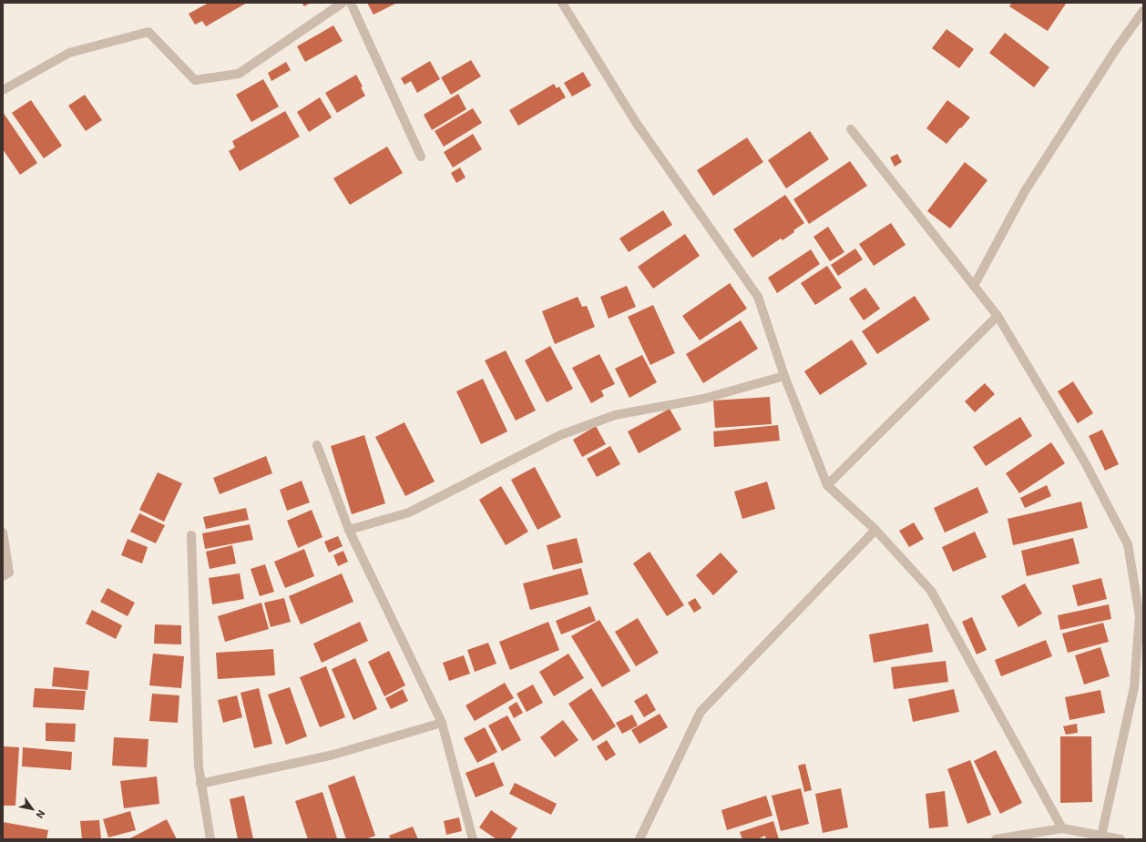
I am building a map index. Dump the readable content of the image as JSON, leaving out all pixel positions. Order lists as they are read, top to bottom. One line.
{"north":"bottom right"}
